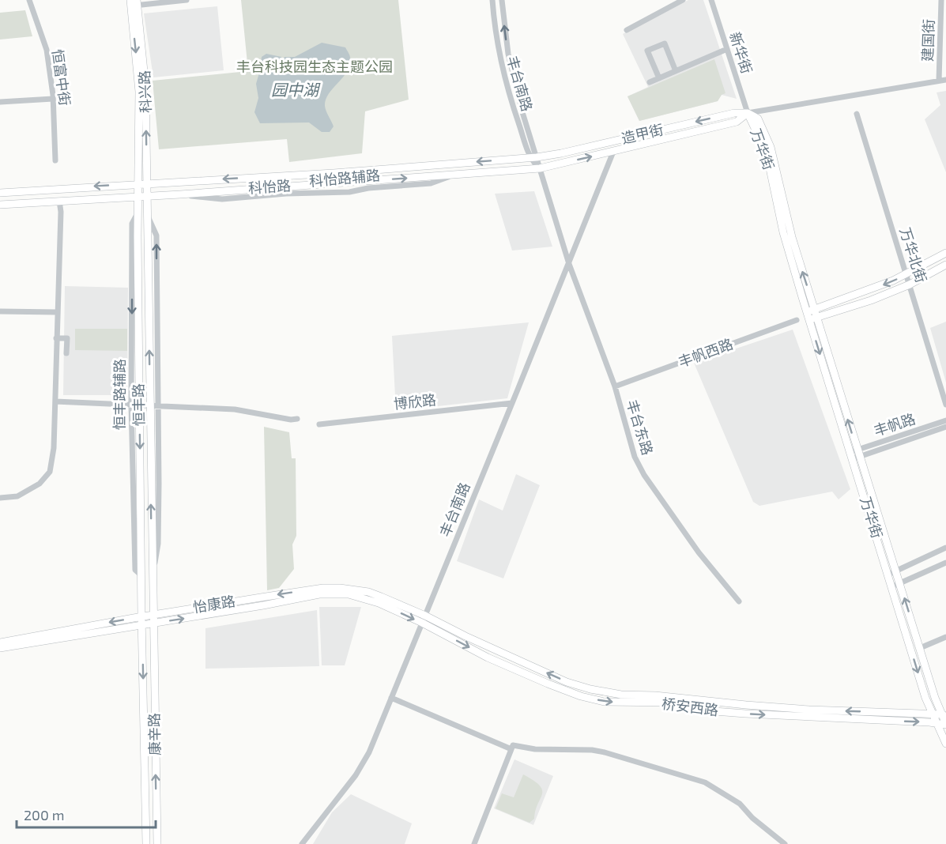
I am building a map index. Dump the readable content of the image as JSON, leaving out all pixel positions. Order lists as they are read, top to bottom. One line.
{"streets":{"main road":["科兴路","造甲街","万华街","科怡路","恒丰路","怡康路","桥安西路","康辛路"],"street":["建国街","新华街","恒富中街","丰台南路","万华北街","丰帆西路","博欣路","丰帆路","丰台东路"]},"crossings":[["建国街","造甲街"],["新华街","造甲街"],["新华街","万华街"],["丰台南路","造甲街"],["丰台南路","科怡路"],["丰台南路","博欣路"],["丰台南路","丰台东路"],["丰台南路","怡康路"],["丰台南路","桥安西路"],["科兴路","科怡路"],["科兴路","恒丰路"],["造甲街","万华街"],["造甲街","科怡路"],["造甲街","丰台东路"],["万华街","丰帆路"],["万华街","桥安西路"],["科怡路","恒丰路"],["丰帆西路","丰台东路"],["恒丰路","怡康路"],["恒丰路","康辛路"],["怡康路","桥安西路"],["怡康路","康辛路"]],"water":["园中湖"],"parks":["丰台科技园生态主题公园"],"scale_bar":"200 m"}
